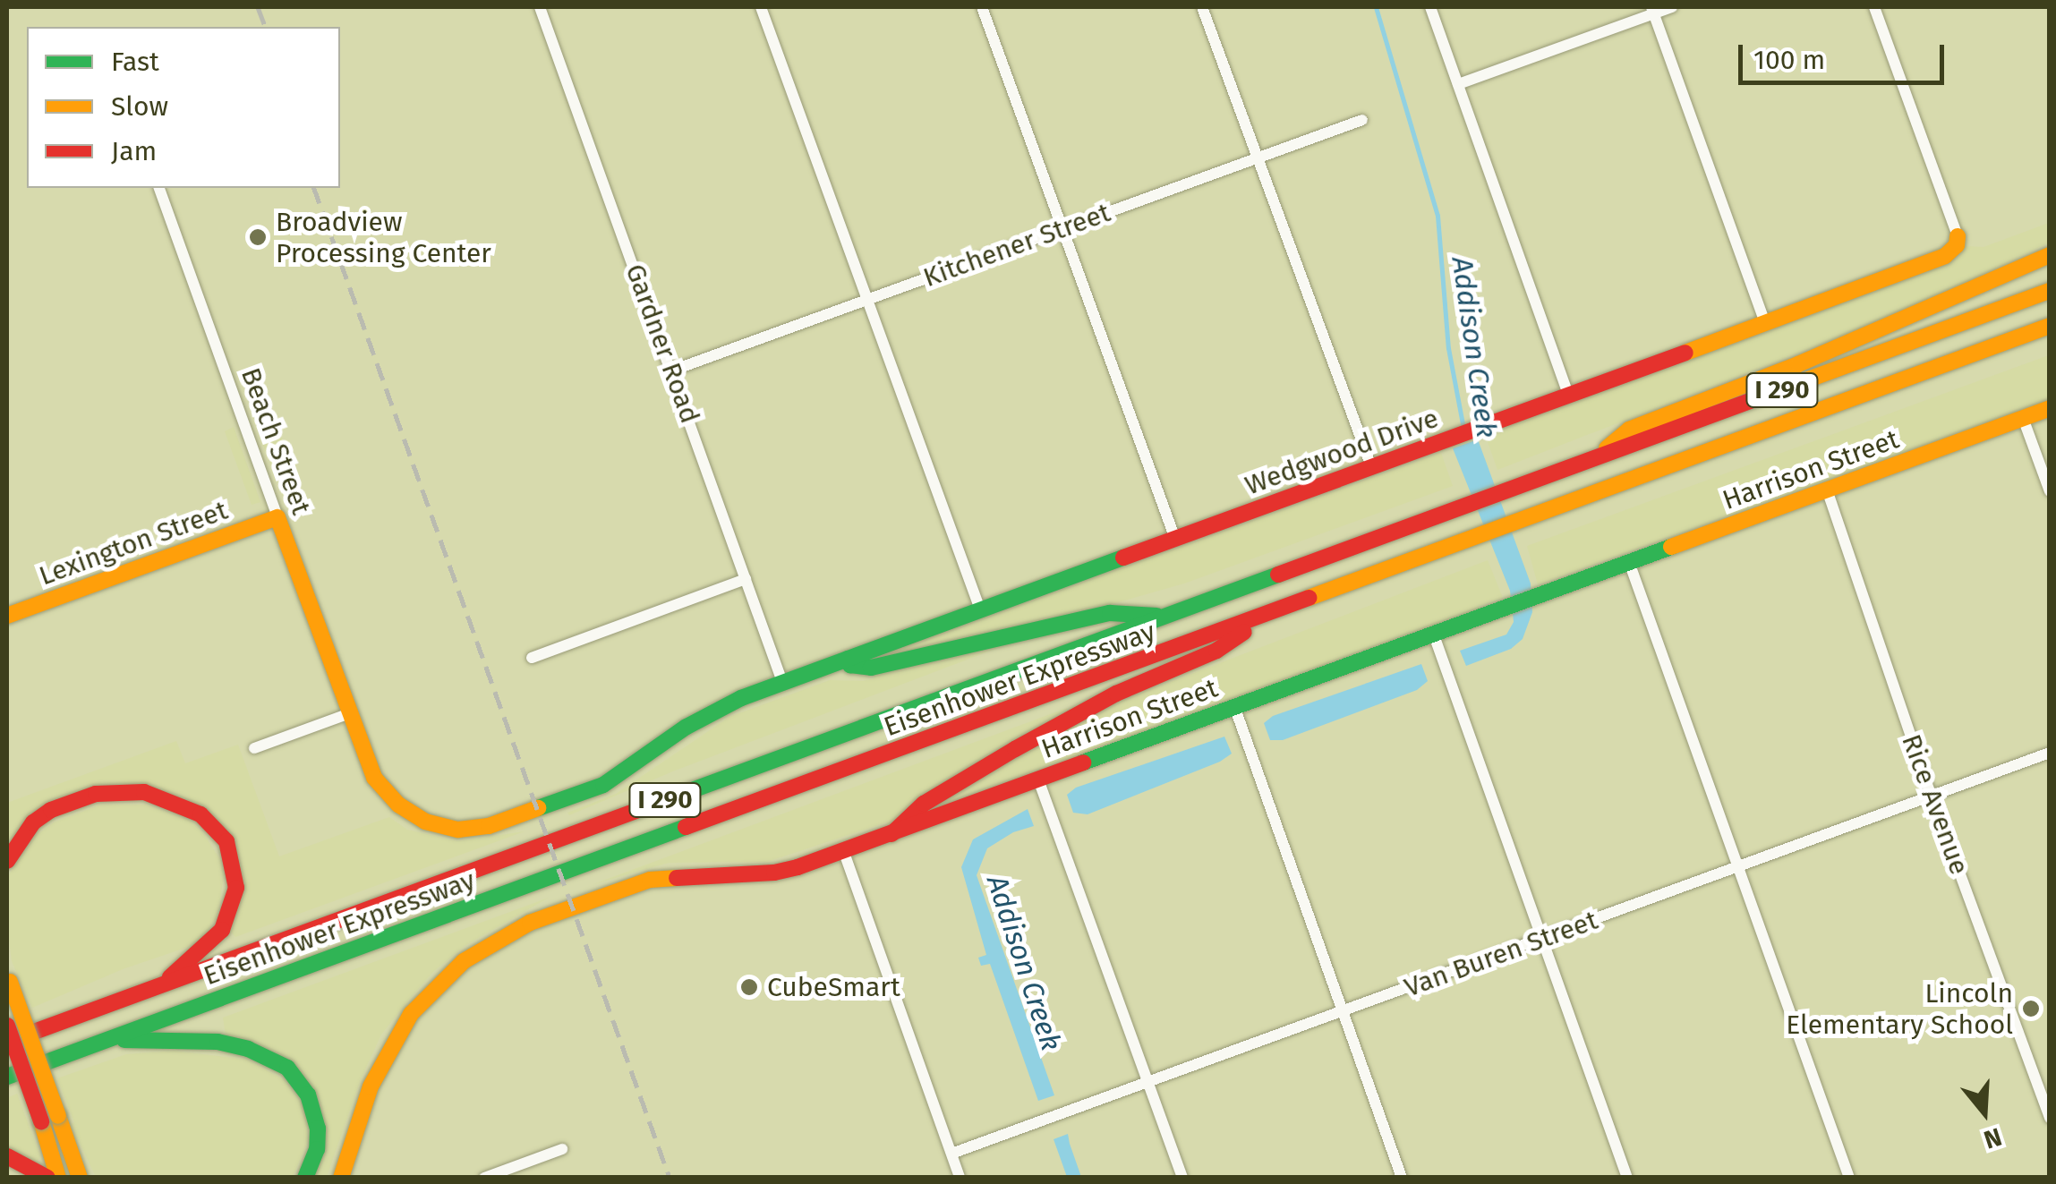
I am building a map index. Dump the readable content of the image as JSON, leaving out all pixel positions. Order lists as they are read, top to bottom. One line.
{"streets":{"main road":["I 290","Beach Street","Wedgwood Drive","Harrison Street","Lexington Street","Eisenhower Expressway"],"street":["Kitchener Street","Gardner Road","Rice Avenue","Van Buren Street"]},"crossings":[["Kitchener Street","Gardner Road"],["Gardner Road","Beach Street"],["Gardner Road","Wedgwood Drive"],["Beach Street","Wedgwood Drive"],["Beach Street","Lexington Street"],["Harrison Street","Rice Avenue"],["Rice Avenue","Van Buren Street"]],"water":["Addison Creek"],"places":["Broadview Processing Center","CubeSmart","Lincoln Elementary School"],"legend":["Fast","Slow","Jam"],"scale_bar":"100 m","north":"bottom"}
